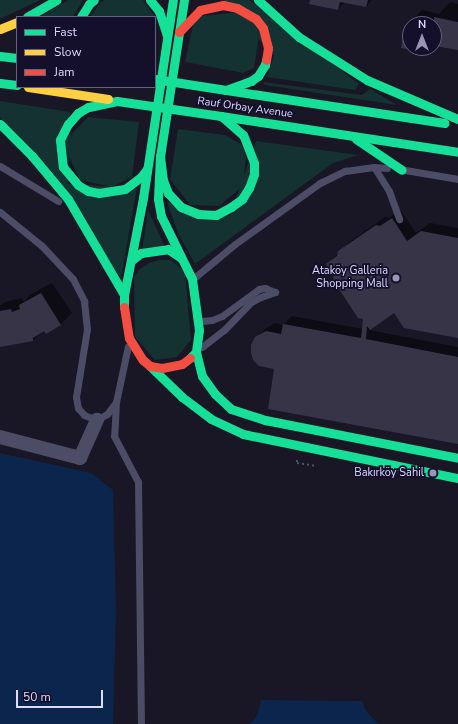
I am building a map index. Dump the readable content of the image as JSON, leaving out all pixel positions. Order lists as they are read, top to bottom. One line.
{"streets":{"main road":["Rauf Orbay Avenue"]},"places":["Ataköy Galleria Shopping Mall","Bakırköy Sahil"],"legend":["Fast","Slow","Jam"],"scale_bar":"50 m","north":"top"}
